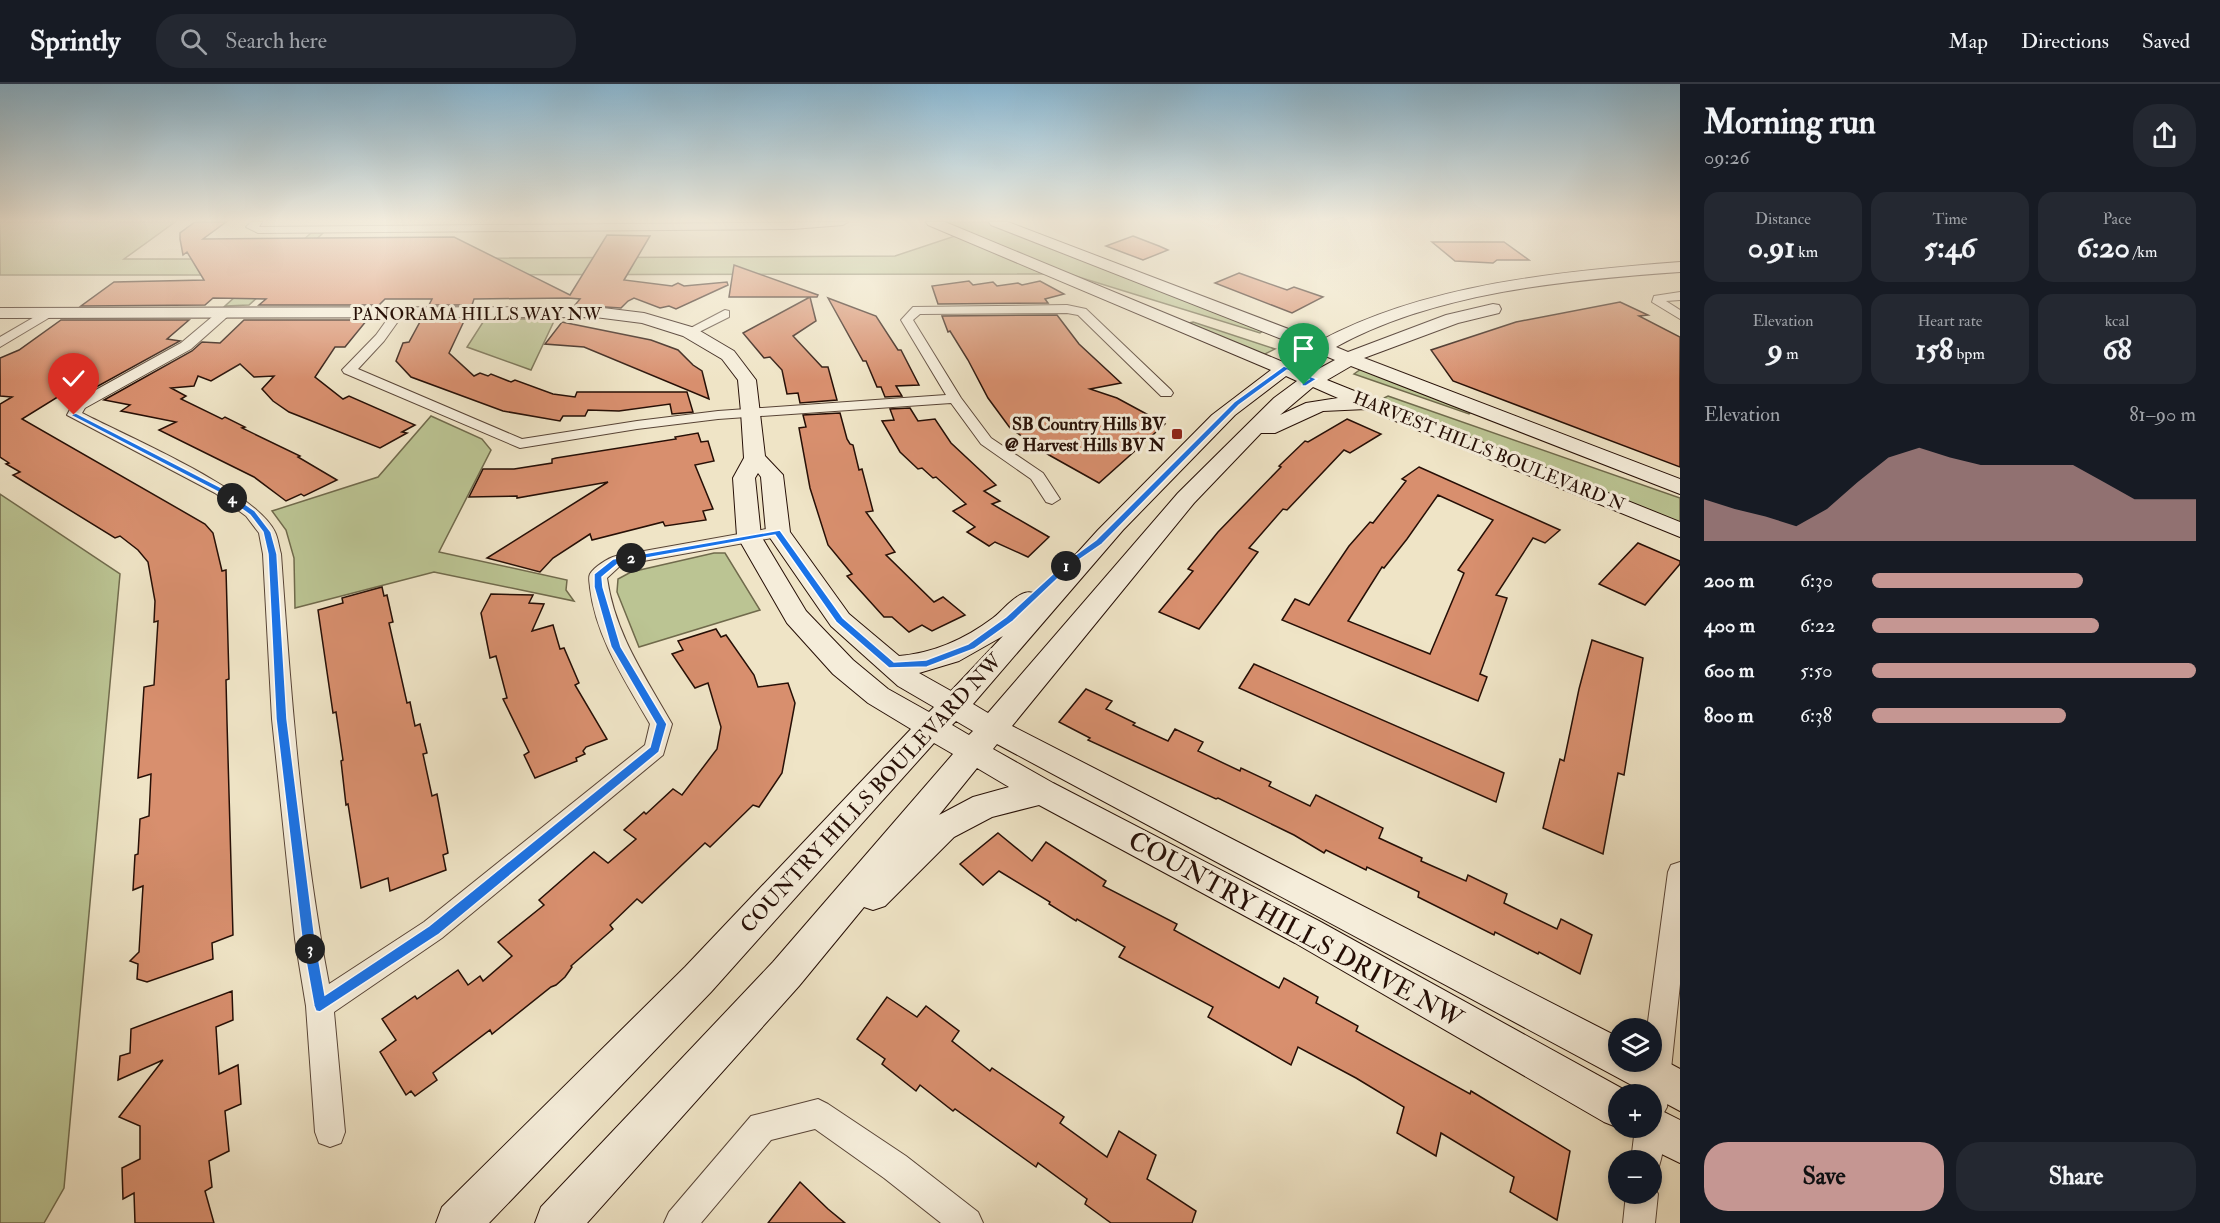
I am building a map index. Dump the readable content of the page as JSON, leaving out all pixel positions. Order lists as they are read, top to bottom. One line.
{"streets":{"main road":["PANORAMA HILLS WAY NW","HARVEST HILLS BOULEVARD N","COUNTRY HILLS BOULEVARD NW","COUNTRY HILLS DRIVE NW"]},"crossings":[["PANORAMA HILLS WAY NW","COUNTRY HILLS BOULEVARD NW"],["PANORAMA HILLS WAY NW","COUNTRY HILLS DRIVE NW"],["HARVEST HILLS BOULEVARD N","COUNTRY HILLS BOULEVARD NW"],["COUNTRY HILLS BOULEVARD NW","COUNTRY HILLS DRIVE NW"]],"places":{"transit":["SB Country Hills BV @ Harvest Hills BV N"]},"page":{"header":"Sprintly","search":"Search here","nav":["Map","Directions","Saved"],"heading":["Morning run","09:26"],"stats":[["Distance","0.91 km"],["Time","5:46"],["Pace","6:20 /km"],["Elevation","9 m"],["Heart rate","158 bpm"],["kcal","68"]],"chart":["Elevation","81–90 m"],"pins":["4","2","1","3"],"list":[{"name":"200 m","note":"6:30"},{"name":"400 m","note":"6:22"},{"name":"600 m","note":"5:50"},{"name":"800 m","note":"6:38"}],"map_buttons":["+","−"],"buttons":["Save","Share"]}}
